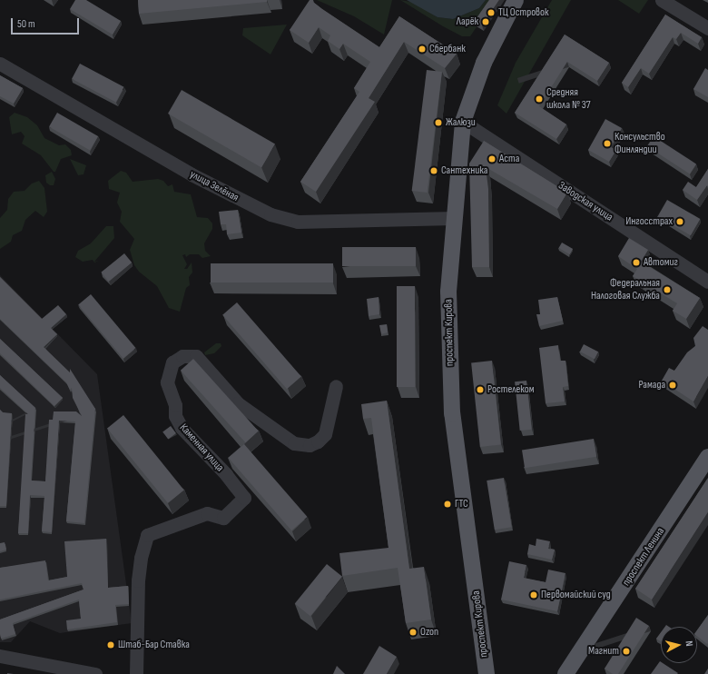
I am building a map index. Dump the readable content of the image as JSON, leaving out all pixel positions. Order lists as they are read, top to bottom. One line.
{"streets":{"main road":["проспект Кирова","проспект Ленина"],"street":["улица Зелёная","Заводская улица","Каменная улица"]},"crossings":[["улица Зелёная","проспект Кирова"],["Заводская улица","проспект Кирова"]],"places":["ТЦ Островок","Ларёк","Сбербанк","Средняя школа № 37","Жалюзи","Консульство Финляндии","Аста","Сантехника","Ингосстрах","Автомиг","Федеральная Налоговая Служба","Рамада","Ростелеком","ГТС","Первомайский суд","Ozon","Штаб-Бар Ставка","Магнит"],"scale_bar":"50 m","north":"right"}
